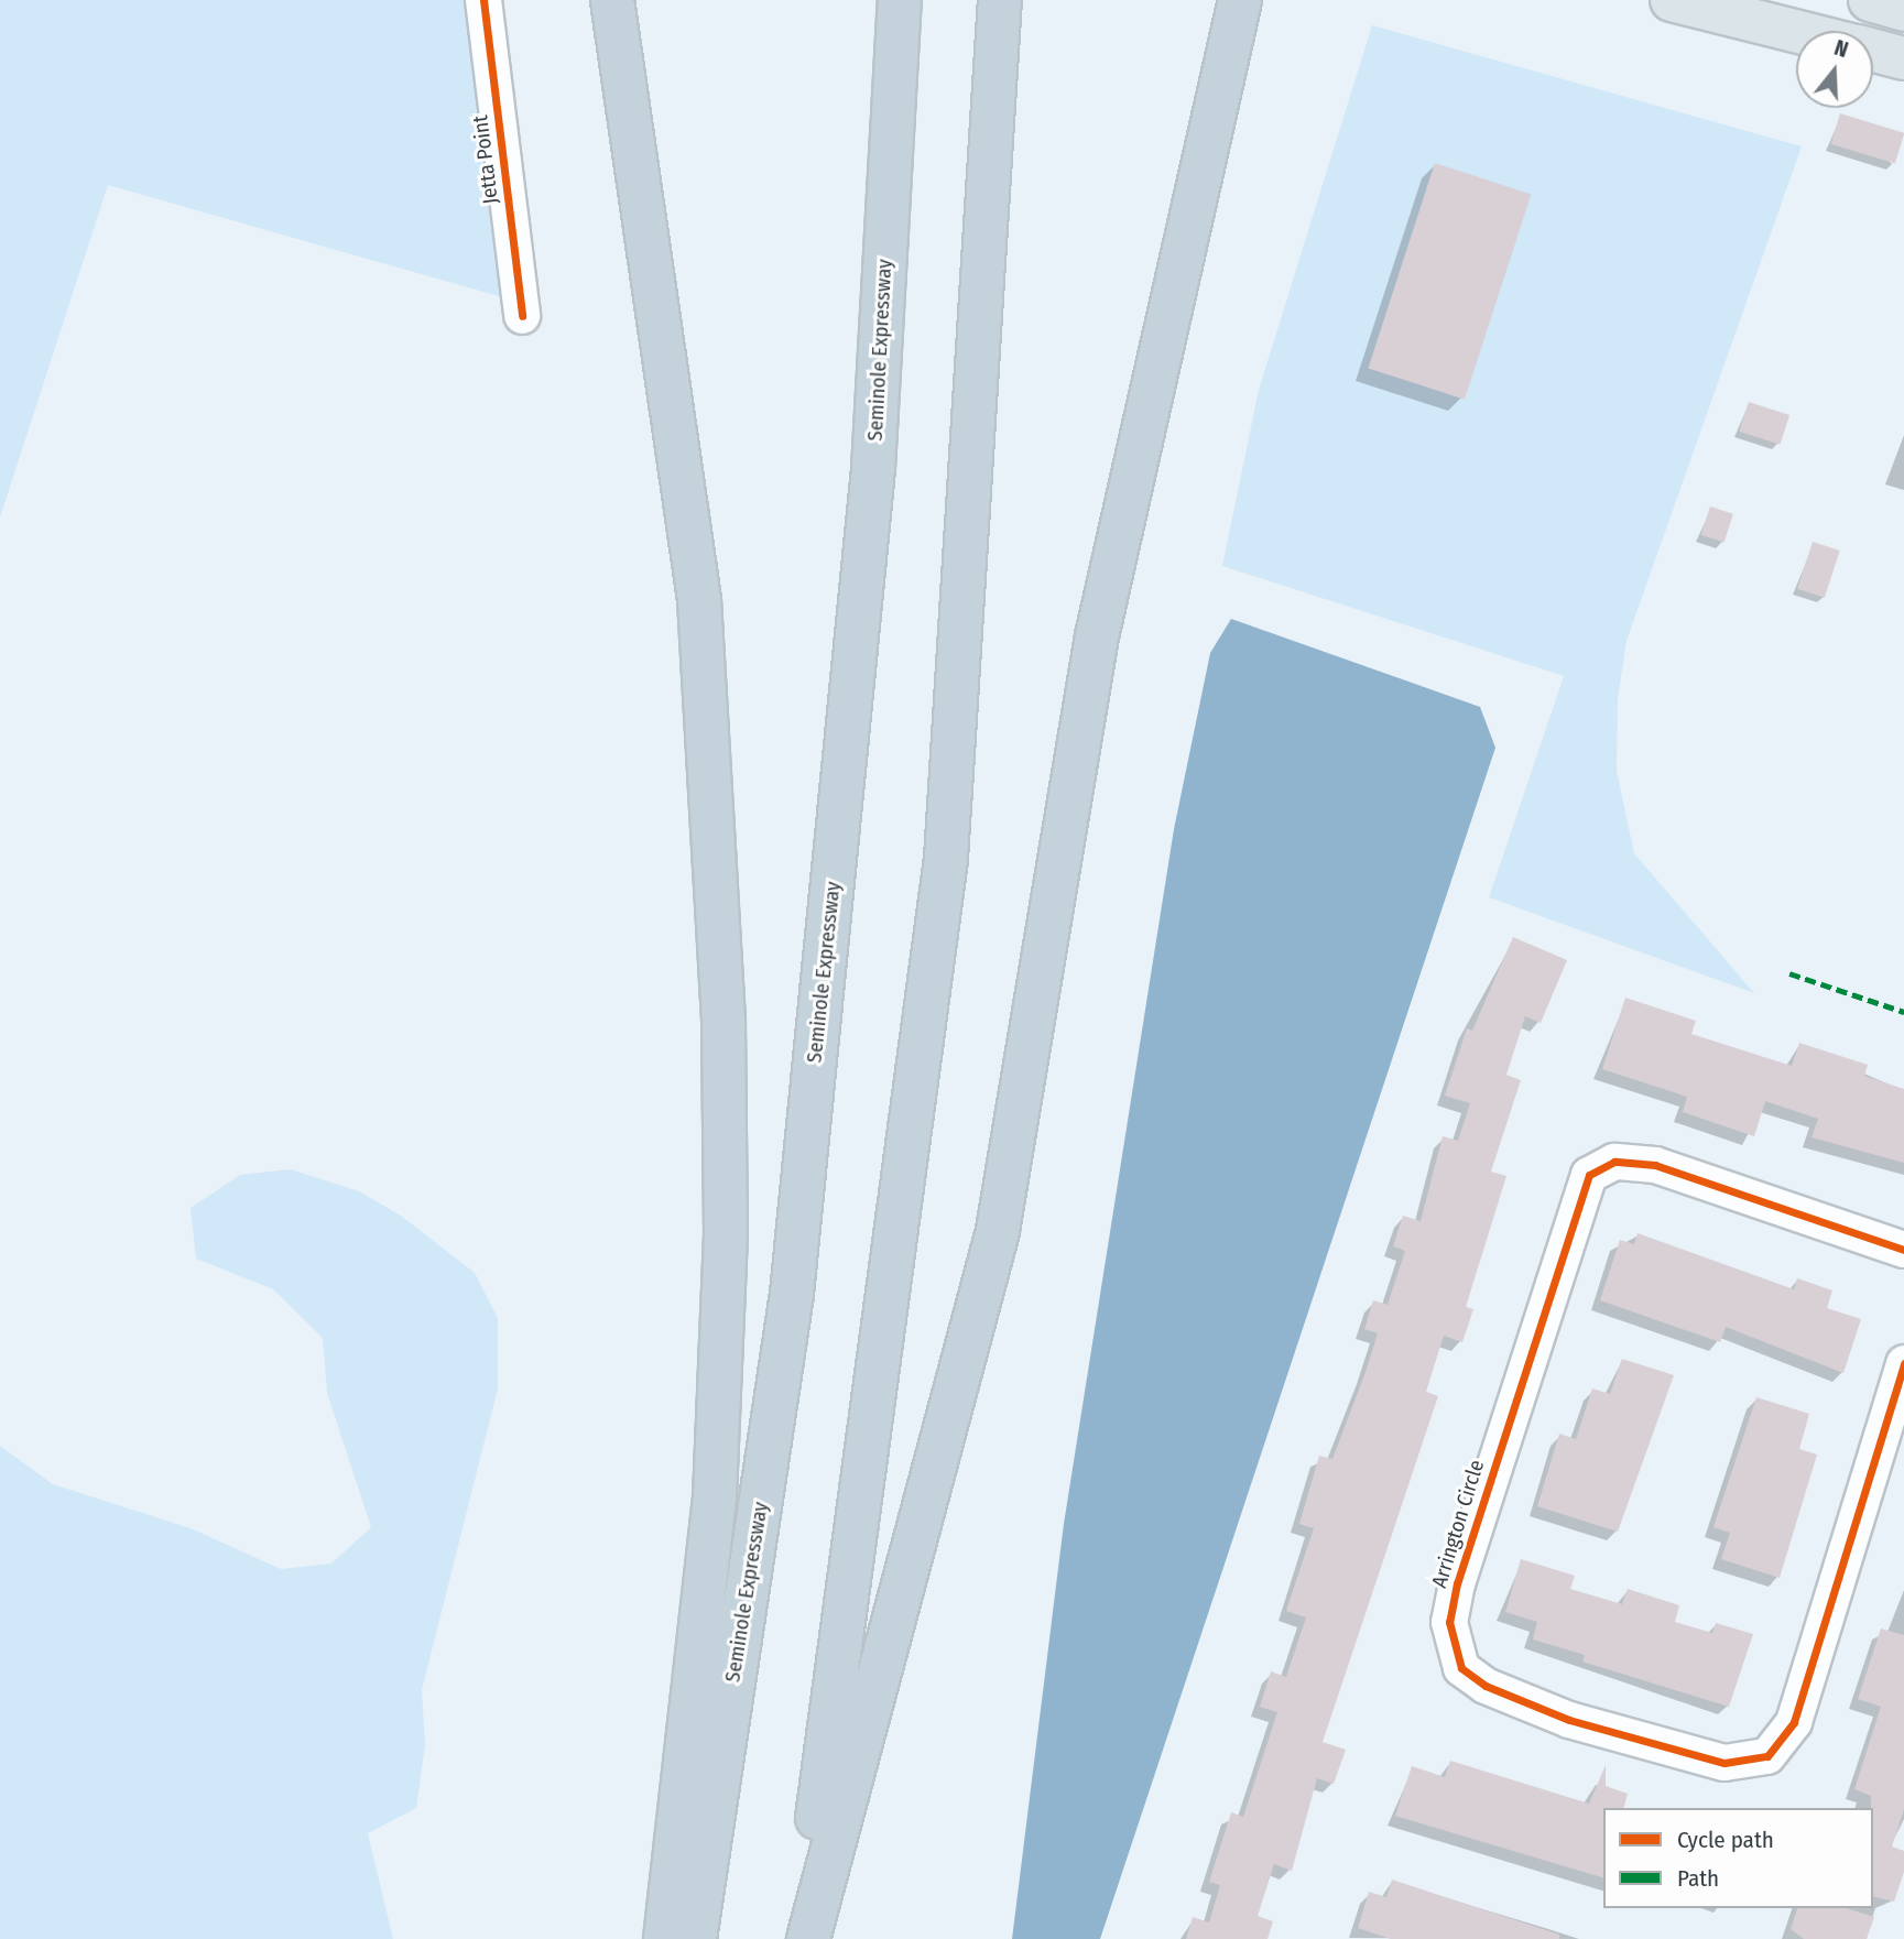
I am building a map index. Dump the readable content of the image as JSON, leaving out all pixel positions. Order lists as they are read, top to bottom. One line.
{"streets":{"highway":["Seminole Expressway"],"street":["Jetta Point","Arrington Circle"]},"legend":["Cycle path","Path"],"north":"top"}
